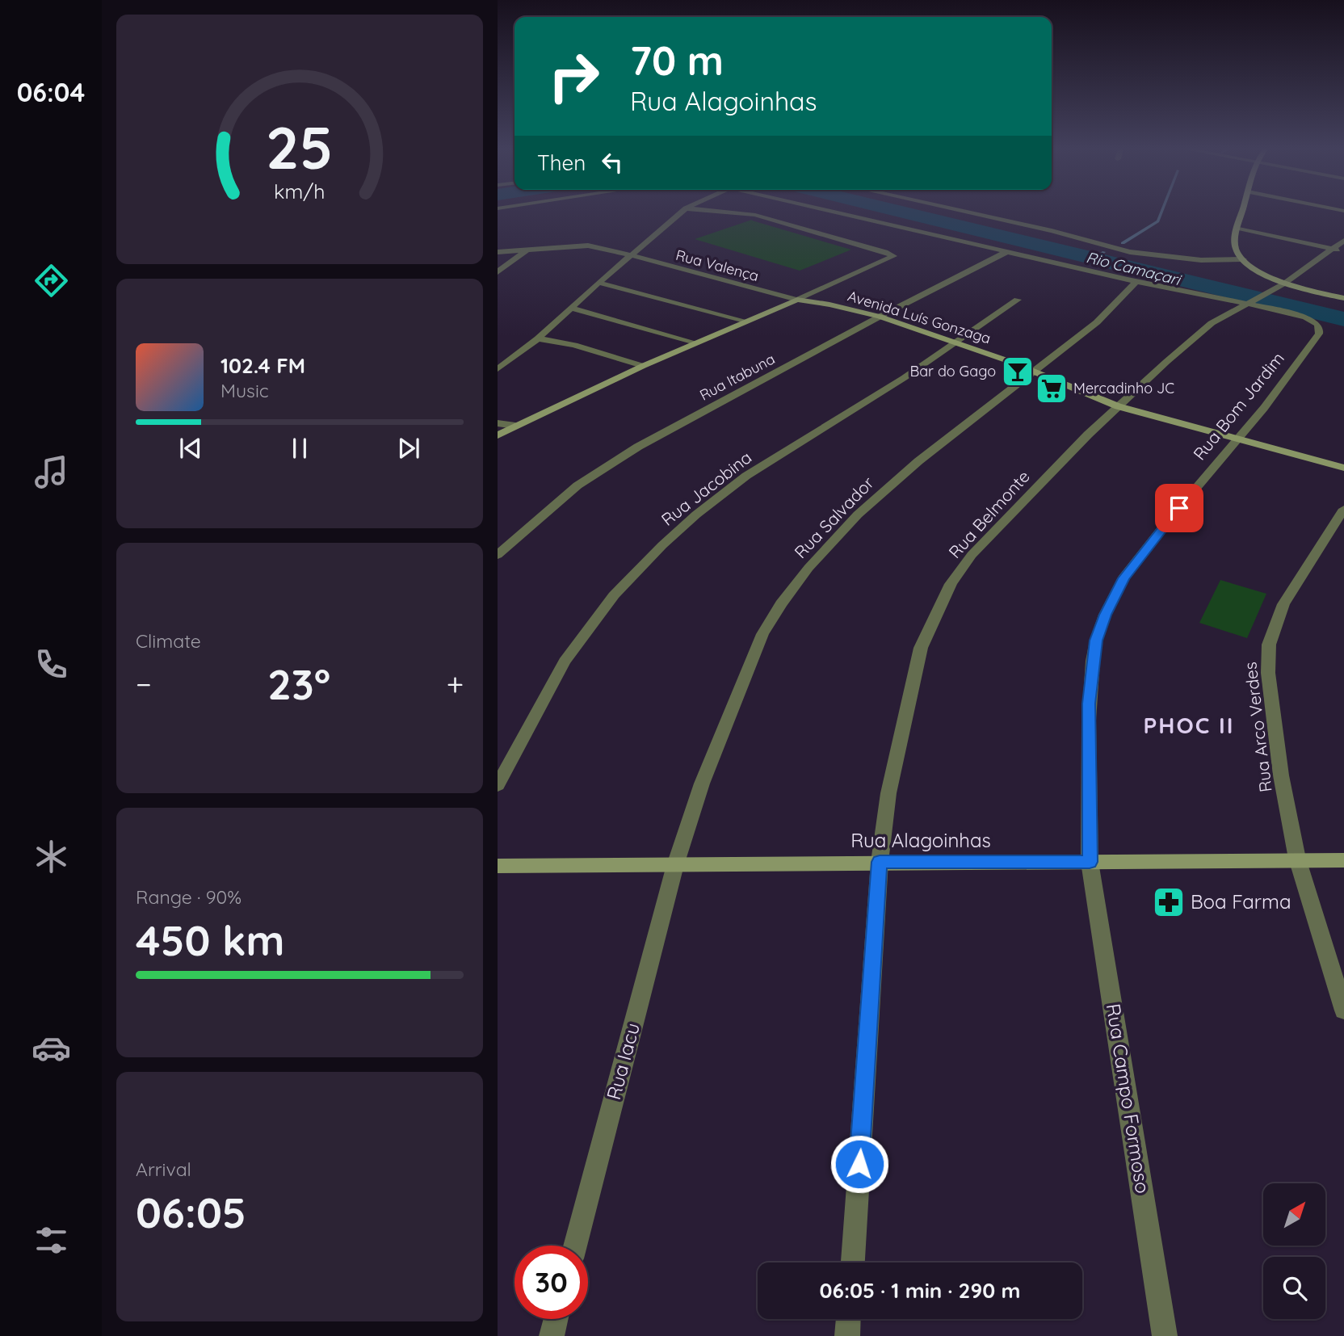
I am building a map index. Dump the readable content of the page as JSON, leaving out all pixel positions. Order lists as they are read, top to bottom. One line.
{"streets":{"street":["Rua Valença","Avenida Luís Gonzaga","Rua Itabuna","Rua Bom Jardim","Rua Jacobina","Rua Belmonte","Rua Salvador","Rua Arco Verdes","Rua Alagoinhas","Rua Iacu","Rua Campo Formoso"]},"crossings":[["Rua Valença","Avenida Luís Gonzaga"],["Avenida Luís Gonzaga","Rua Itabuna"],["Avenida Luís Gonzaga","Rua Bom Jardim"],["Avenida Luís Gonzaga","Rua Jacobina"],["Avenida Luís Gonzaga","Rua Belmonte"],["Avenida Luís Gonzaga","Rua Salvador"],["Rua Bom Jardim","Rua Belmonte"],["Rua Bom Jardim","Rua Alagoinhas"],["Rua Bom Jardim","Rua Campo Formoso"],["Rua Belmonte","Rua Alagoinhas"],["Rua Salvador","Rua Alagoinhas"],["Rua Salvador","Rua Iacu"],["Rua Arco Verdes","Rua Alagoinhas"],["Rua Alagoinhas","Rua Iacu"],["Rua Alagoinhas","Rua Campo Formoso"]],"districts":["PHOC II"],"water":["Rio Camaçari"],"places":{"bar":["Bar do Gago"],"supermarket":["Mercadinho JC"],"pharmacy":["Boa Farma"]},"north":"top right","page":{"tabs":"06:04","turn":["70 m","Rua Alagoinhas"],"then":"Then","song":["102.4 FM","Music"],"tile":["Climate",["Range · 90%","450 km"],["Arrival","06:05"]],"heat":["−","23°","+"],"limit":"30","trip":"06:05 · 1 min · 290 m","gauge":["25","km/h"]}}
